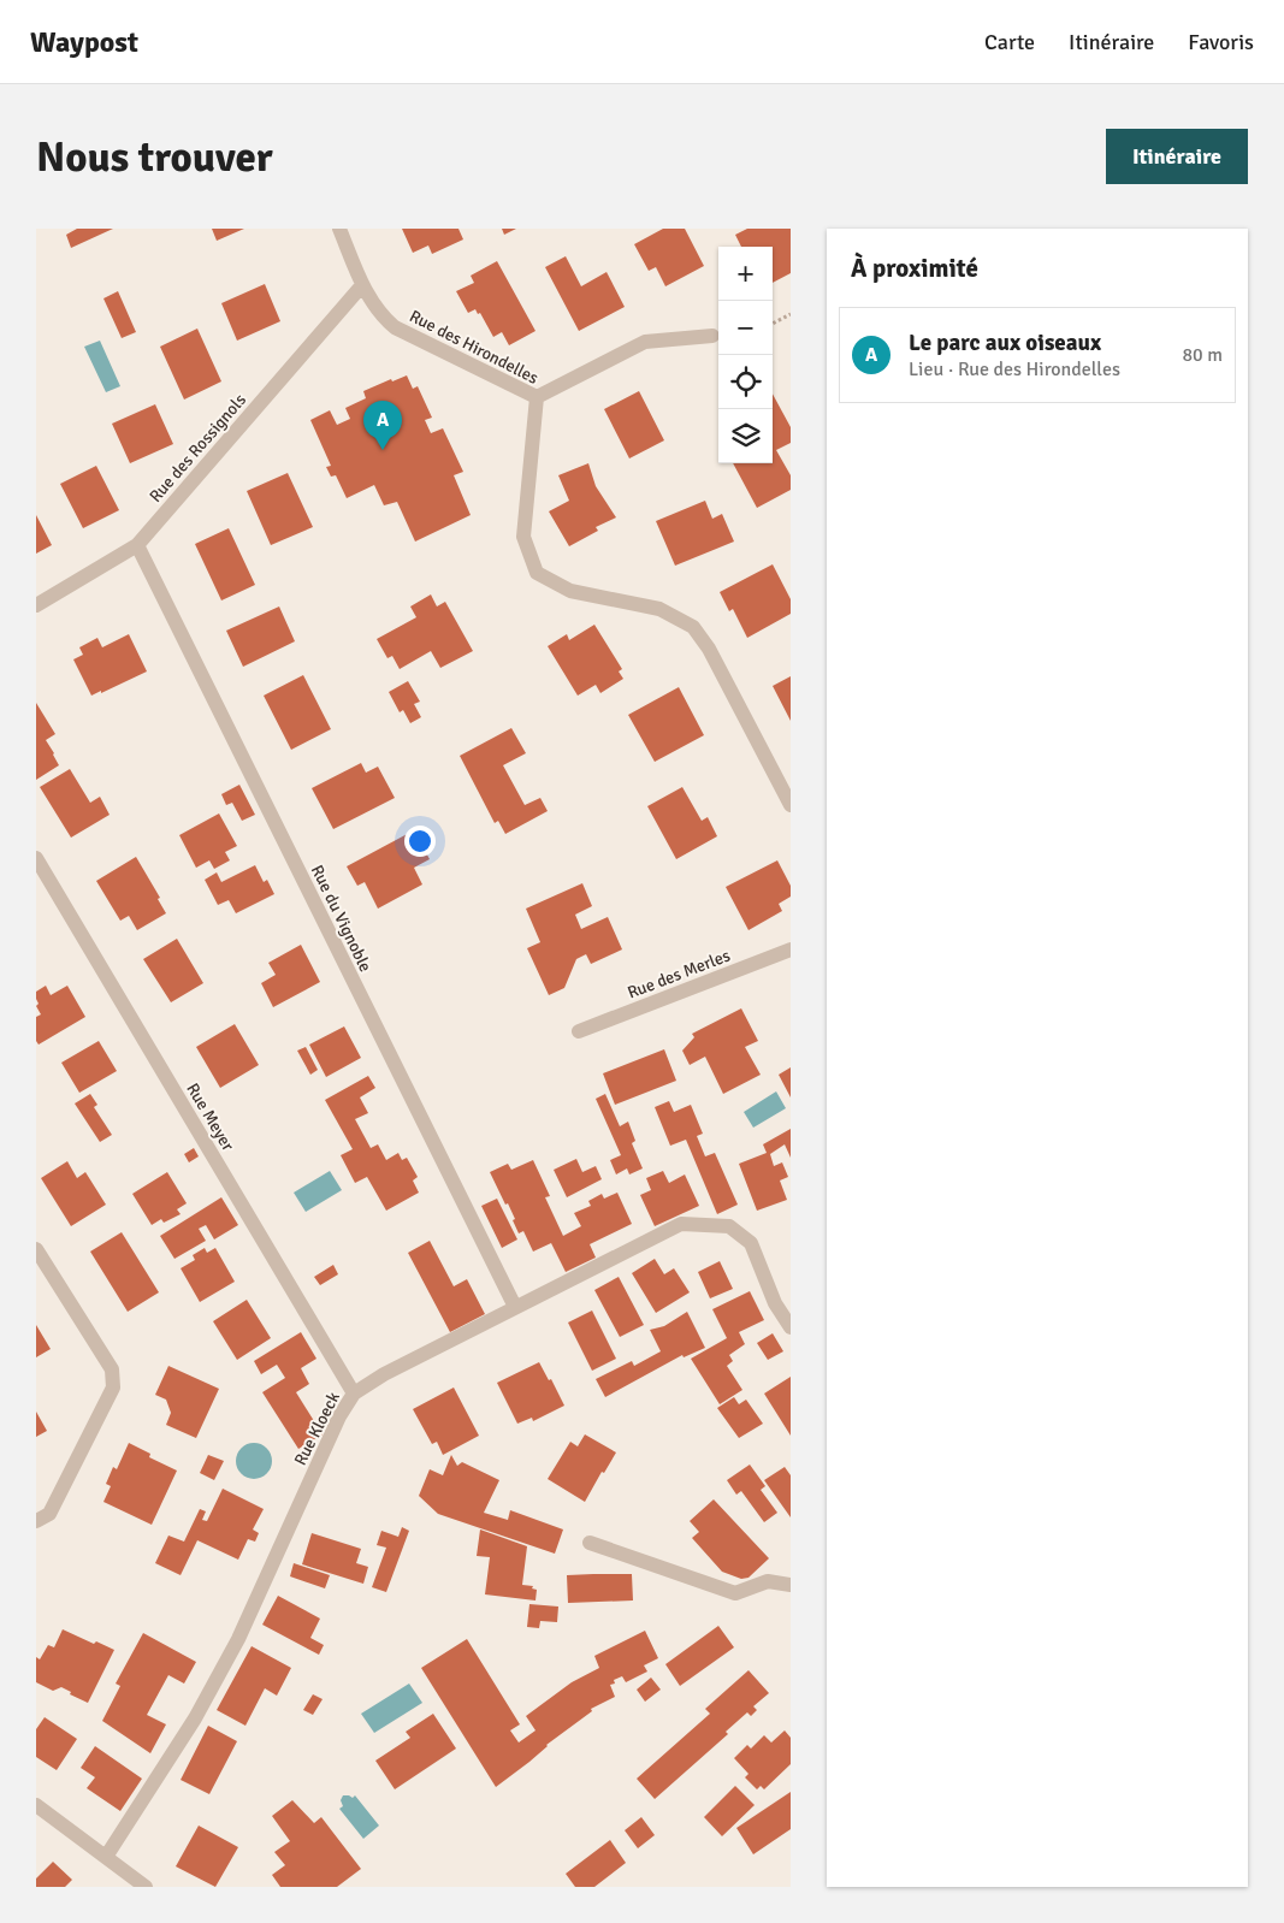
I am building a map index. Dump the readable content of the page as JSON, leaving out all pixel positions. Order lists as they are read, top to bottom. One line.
{"streets":{"street":["Rue des Hirondelles","Rue des Rossignols","Rue du Vignoble","Rue des Merles","Rue Meyer","Rue Kloeck"]},"crossings":[["Rue des Hirondelles","Rue des Rossignols"],["Rue des Rossignols","Rue du Vignoble"],["Rue du Vignoble","Rue Kloeck"],["Rue Meyer","Rue Kloeck"]],"page":{"header":"Waypost","nav":["Carte","Itinéraire","Favoris"],"buttons":"Itinéraire","title":"Nous trouver","heading":"À proximité","map_buttons":["+","−"],"list":[{"mark":"A","name":"Le parc aux oiseaux","note":"Lieu · Rue des Hirondelles","value":"80 m"}],"pins":"A"}}
